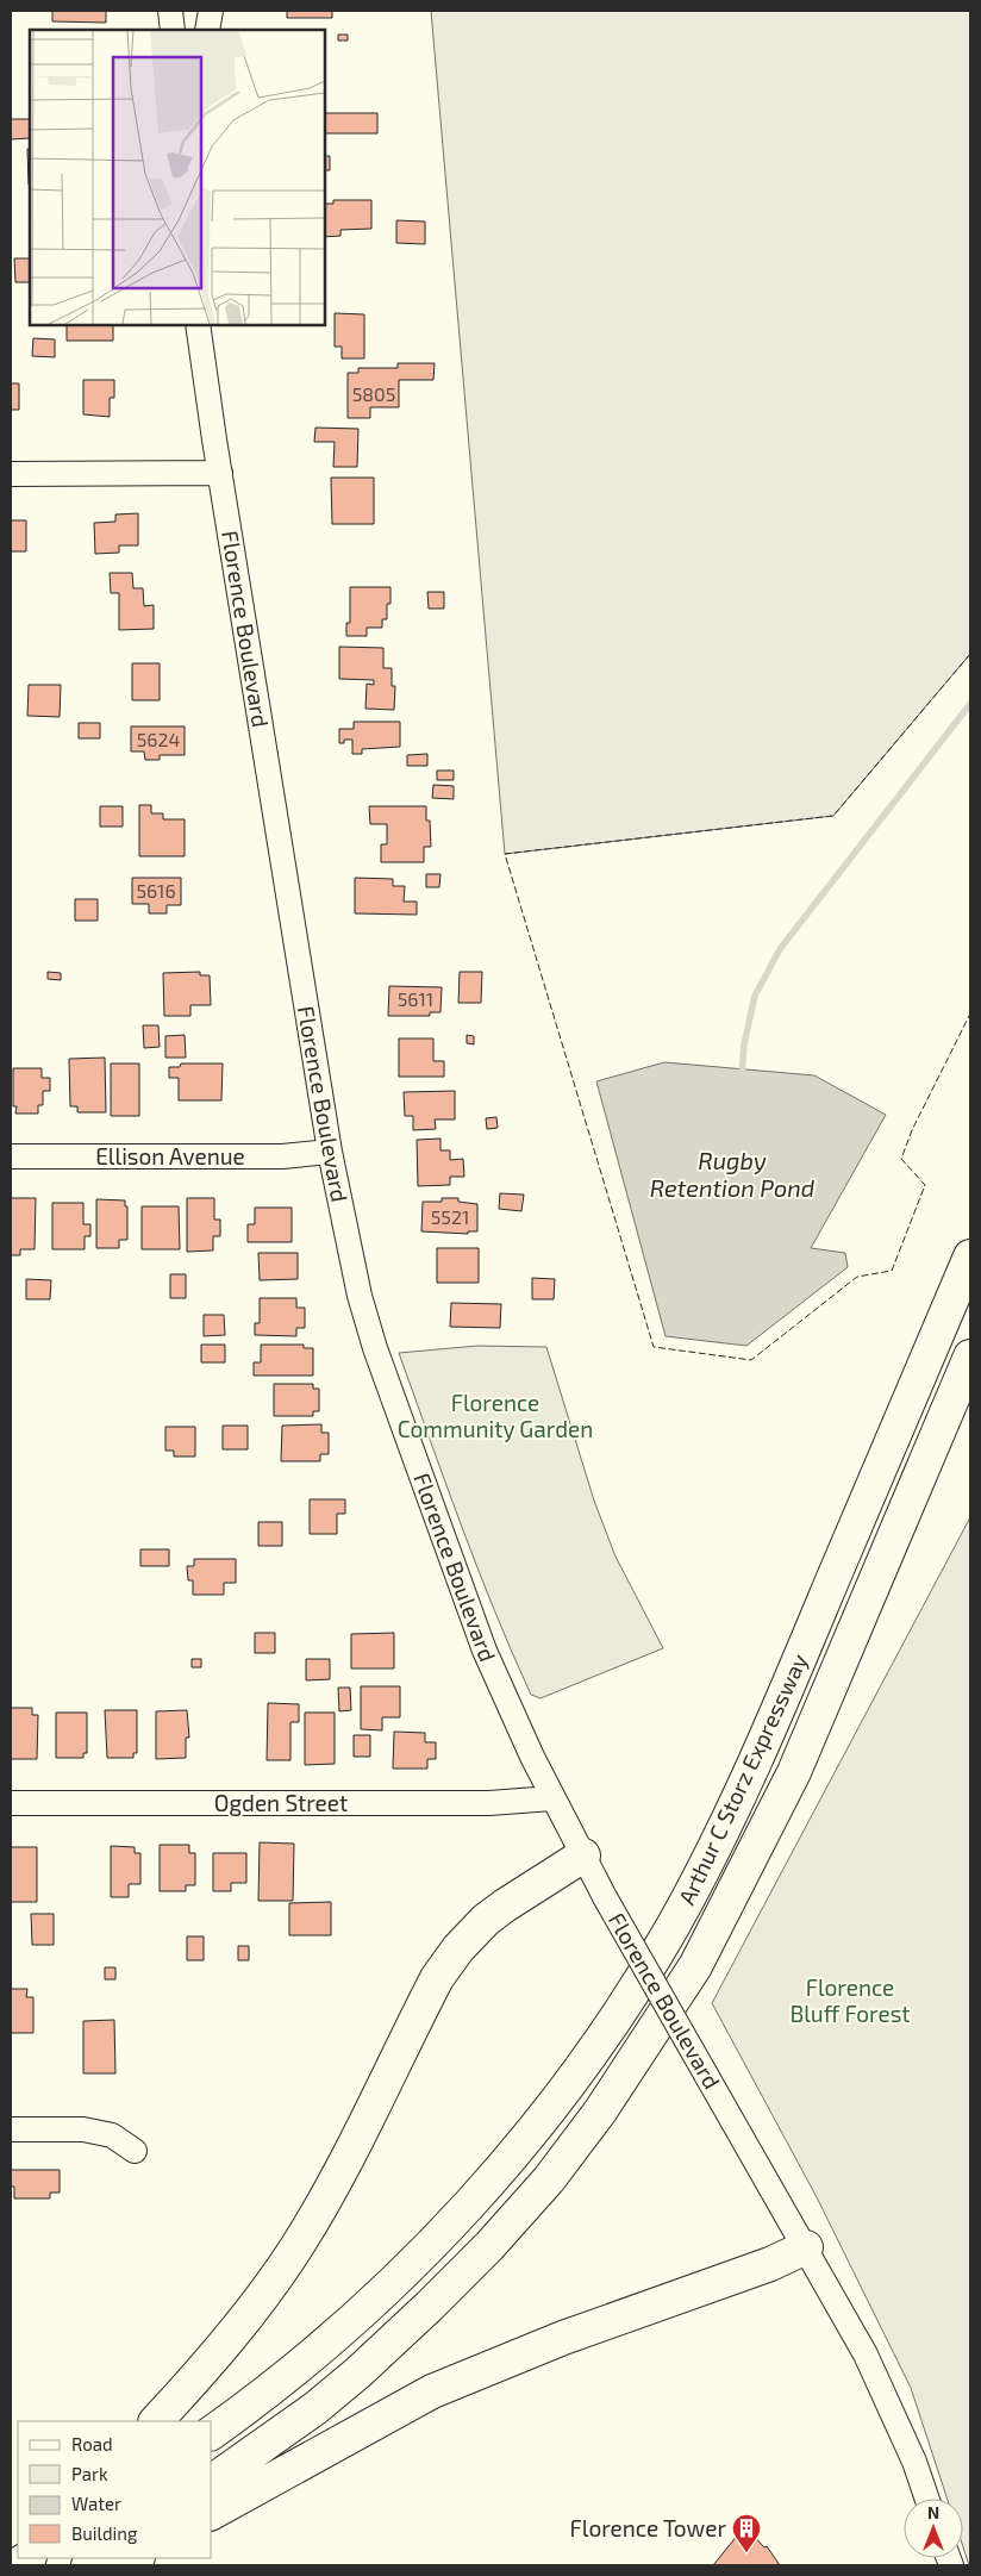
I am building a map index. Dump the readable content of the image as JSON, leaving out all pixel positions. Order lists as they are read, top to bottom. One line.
{"streets":{"highway":["Arthur C Storz Expressway"],"street":["Florence Boulevard","Ellison Avenue","Ogden Street"]},"crossings":[["Florence Boulevard","Ellison Avenue"],["Florence Boulevard","Ogden Street"]],"water":["Rugby Retention Pond"],"parks":["Florence Community Garden","Florence Bluff Forest"],"places":{"building":["Florence Tower"]},"house_numbers":["5805","5624","5616","5611","5521"],"legend":["Road","Park","Water","Building"],"north":"top"}
